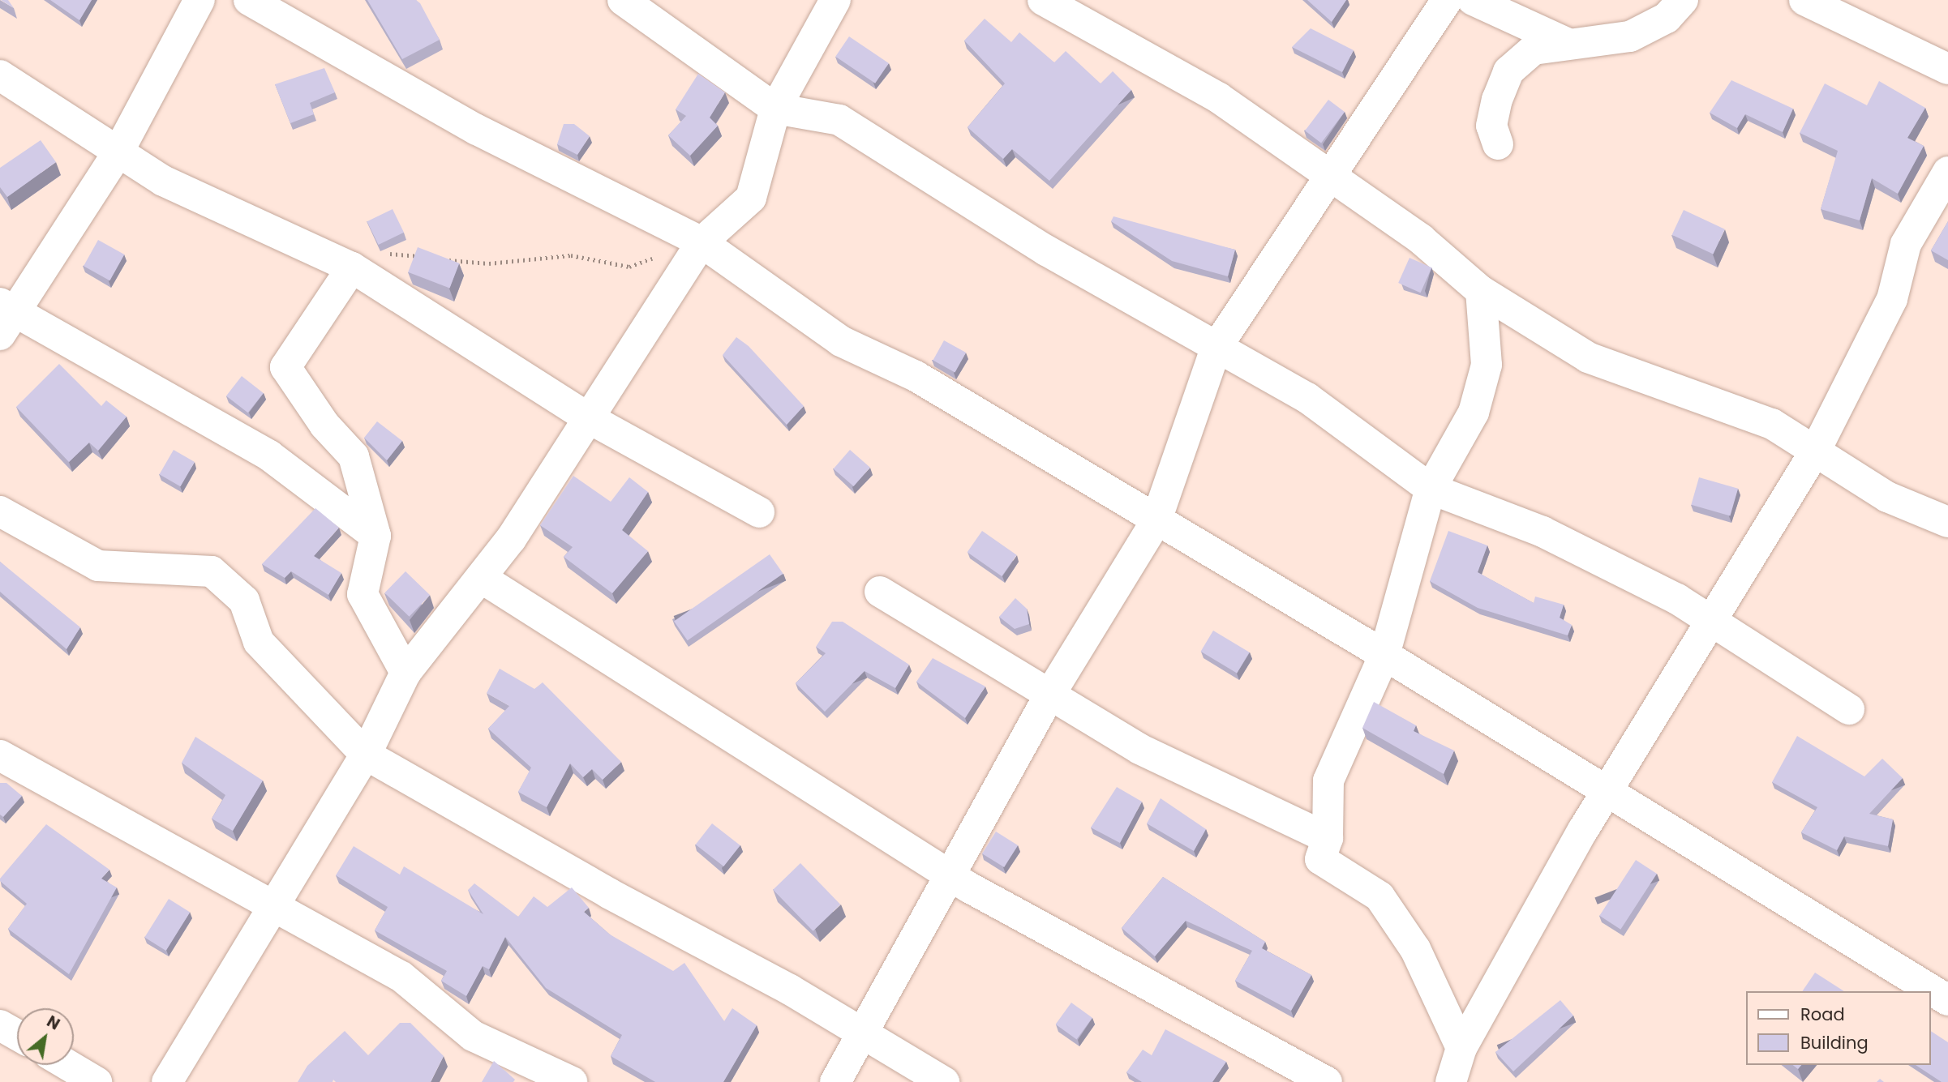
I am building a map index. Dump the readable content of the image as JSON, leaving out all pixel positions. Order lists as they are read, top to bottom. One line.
{"legend":["Road","Building"],"north":"top right"}
